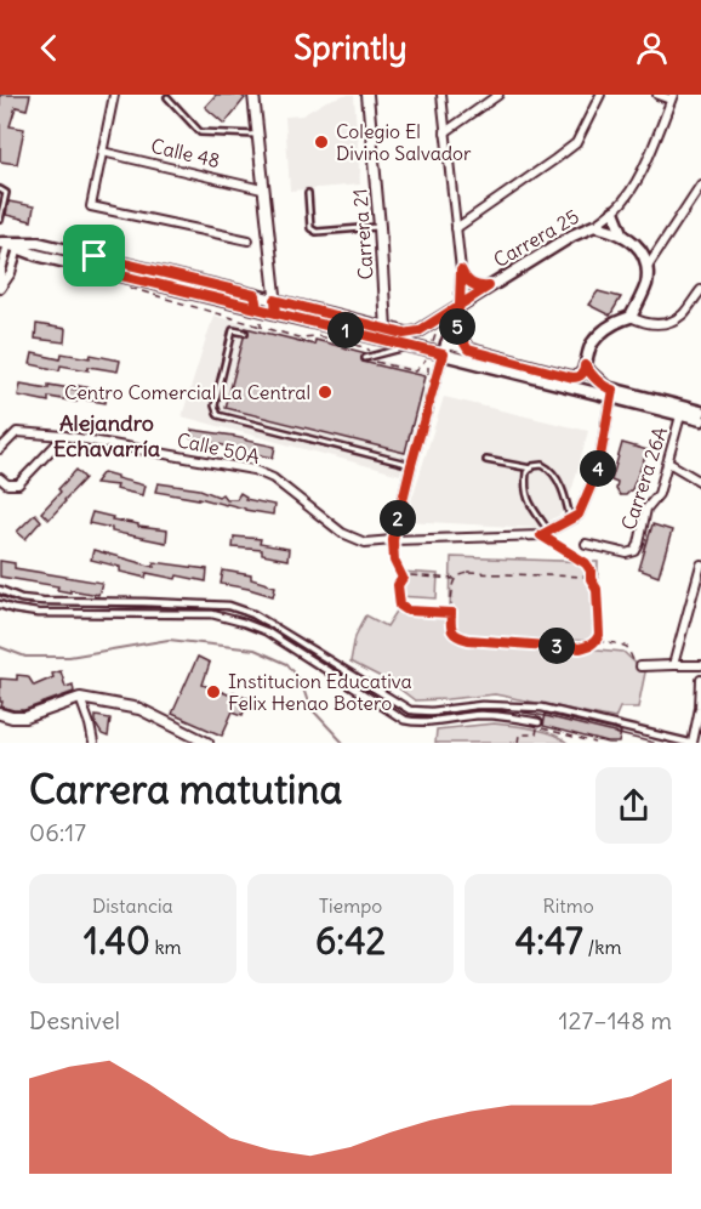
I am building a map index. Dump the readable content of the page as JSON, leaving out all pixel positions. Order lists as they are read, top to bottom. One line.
{"streets":{"main road":["Carrera 25"],"street":["Calle 48","Carrera 21","Calle 50A","Carrera 26A"]},"crossings":[["Carrera 21","Carrera 25"]],"districts":["Alejandro Echavarría"],"places":["Colegio El Divino Salvador","Centro Comercial La Central","Institucion Educativa Felix Henao Botero"],"page":{"header":"Sprintly","pins":["5","1","4","2","3"],"heading":["Carrera matutina","06:17"],"stats":[["Distancia","1.40 km"],["Tiempo","6:42"],["Ritmo","4:47 /km"]],"chart":["Desnivel","127–148 m"]}}
